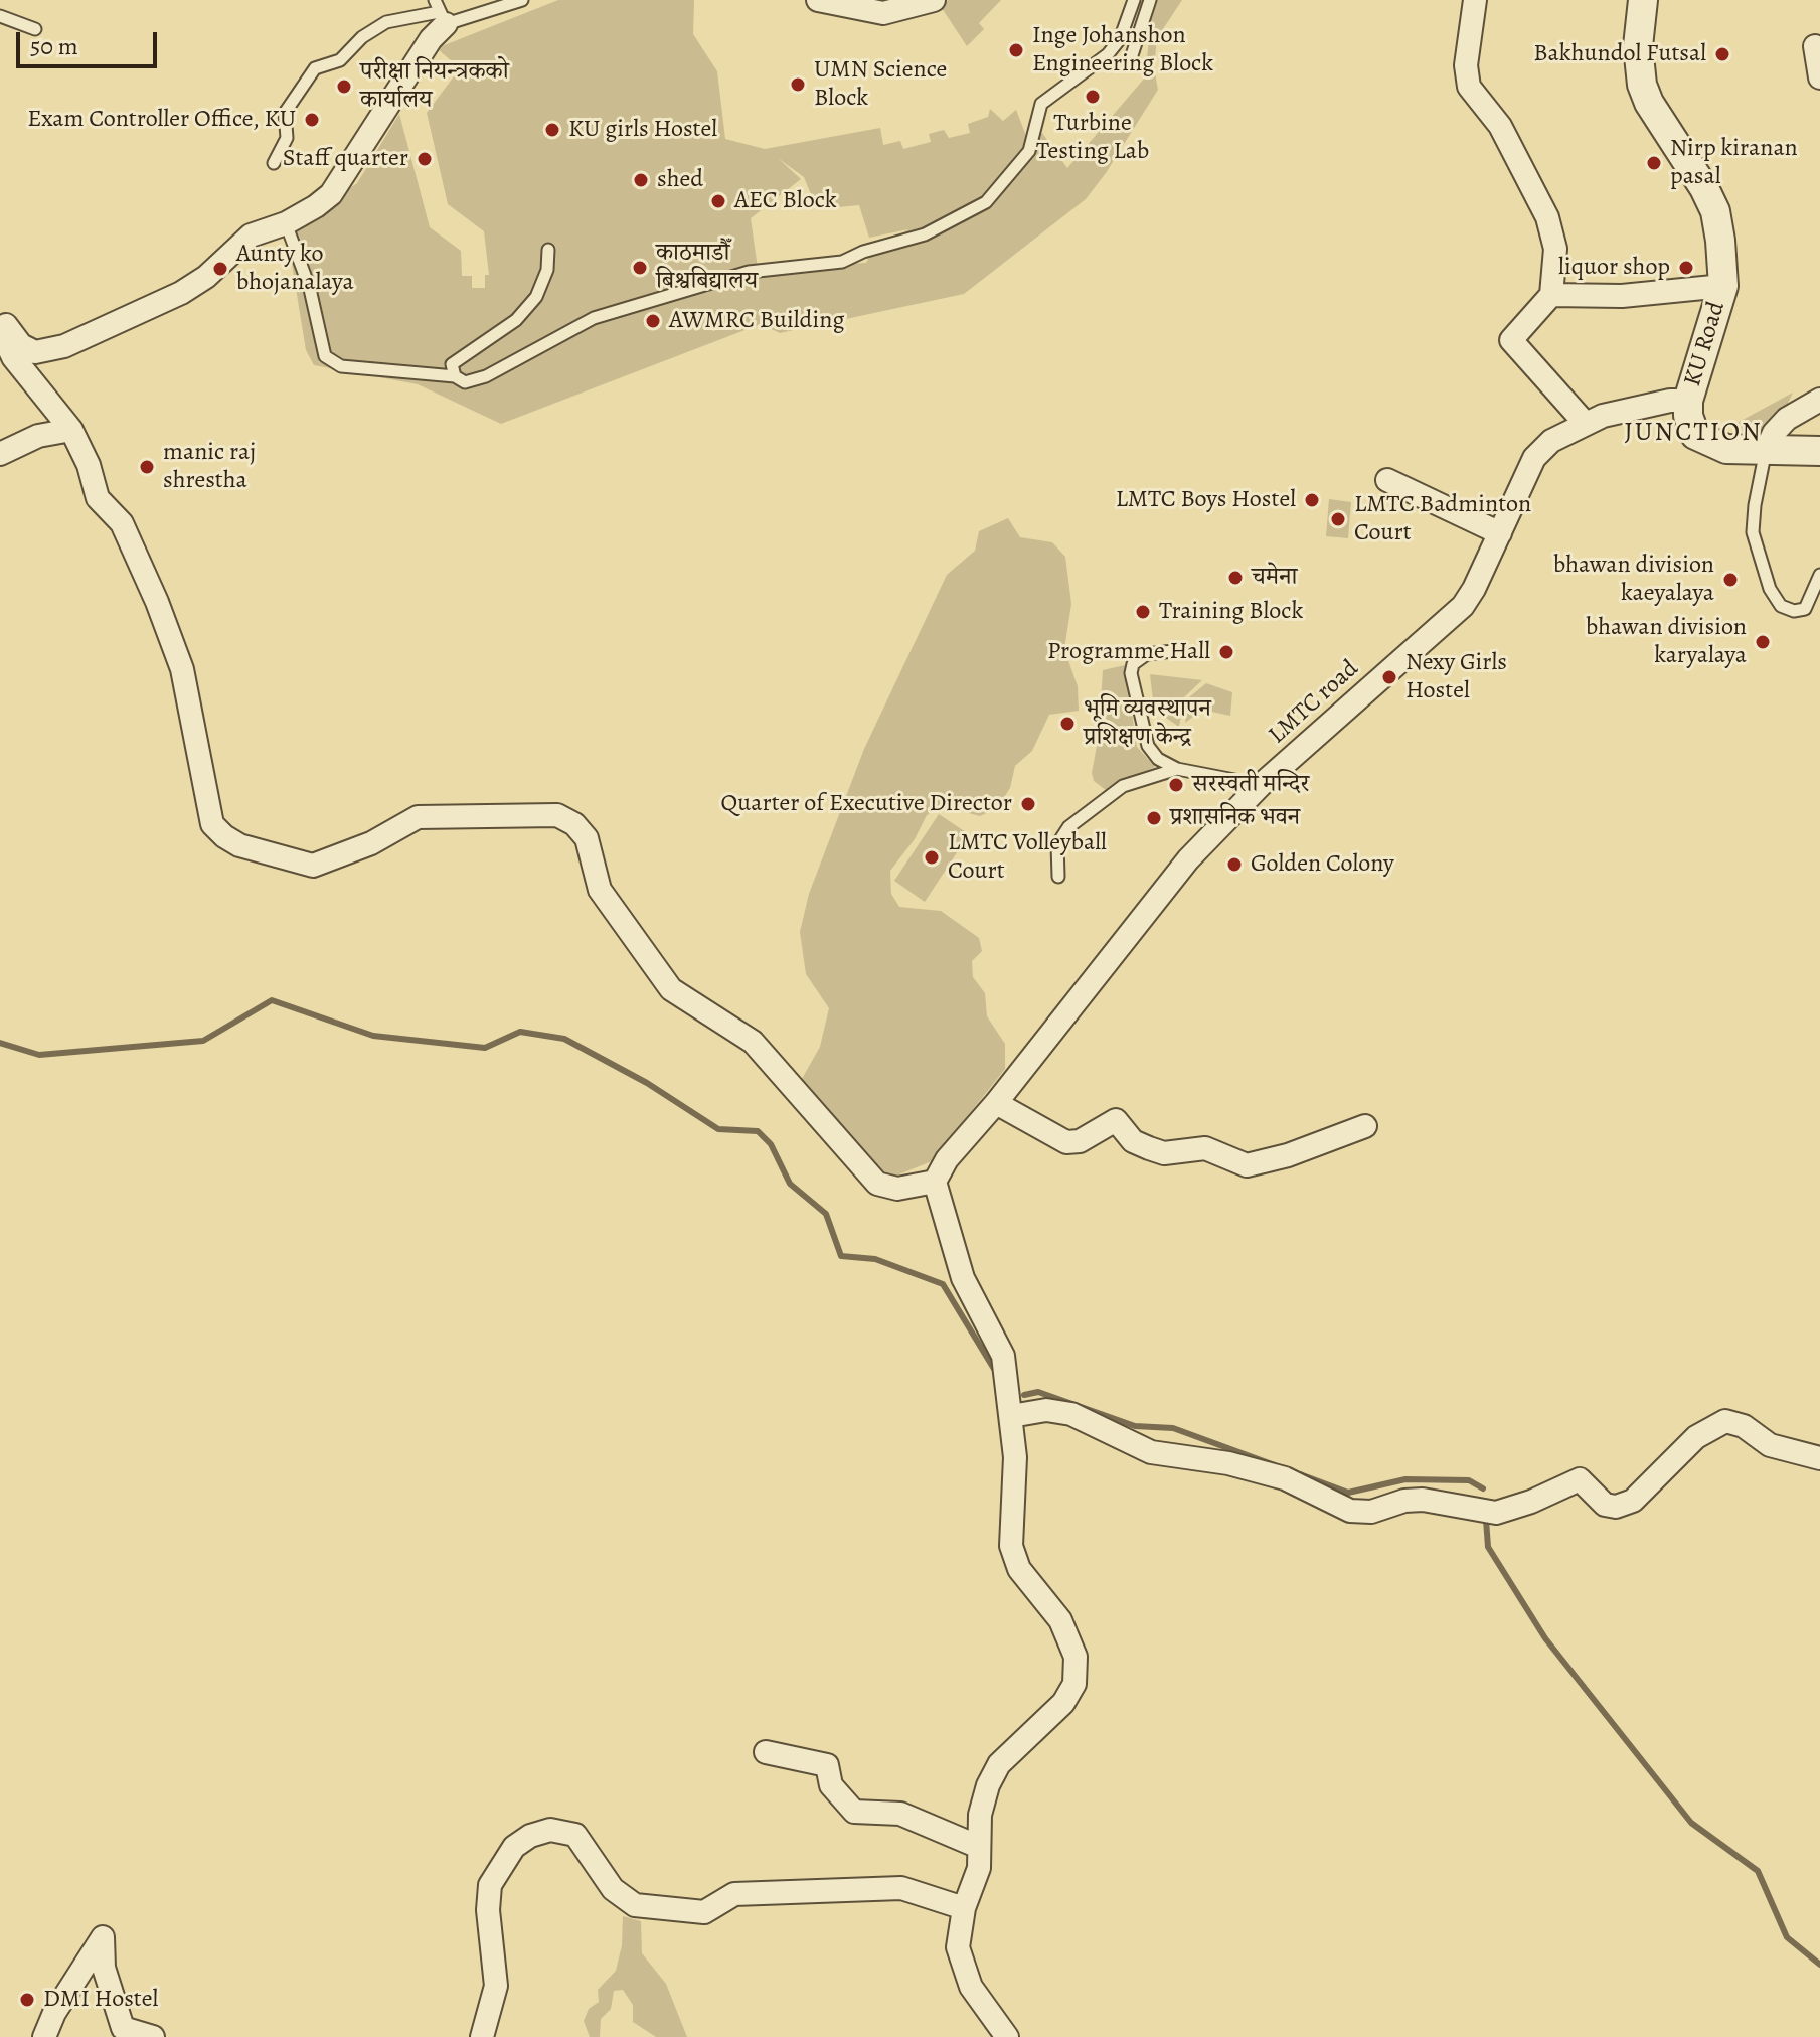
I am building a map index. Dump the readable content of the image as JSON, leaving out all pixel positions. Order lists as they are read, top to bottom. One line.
{"streets":{"street":["KU Road","LMTC road"]},"crossings":[["KU Road","LMTC road"]],"districts":["JUNCTION"],"places":["Inge Johanshon Engineering Block","Bakhundol Futsal","UMN Science Block","परीक्षा नियन्त्रकको कार्यालय","Turbine Testing Lab","Exam Controller Office, KU","KU girls Hostel","Staff quarter","Nirp kiranan pasal","shed","AEC Block","काठमाडौँ बिश्वबिद्यालय","liquor shop","Aunty ko bhojanalaya","AWMRC Building","manic raj shrestha","LMTC Boys Hostel","LMTC Badminton Court","चमेना","bhawan division kaeyalaya","Training Block","bhawan division karyalaya","Programme Hall","Nexy Girls Hostel","भूमि व्यवस्थापन प्रशिक्षण केन्द्र","सरस्वती मन्दिर","Quarter of Executive Director","प्रशासनिक भवन","LMTC Volleyball Court","Golden Colony","DMI Hostel"],"scale_bar":"50 m"}
